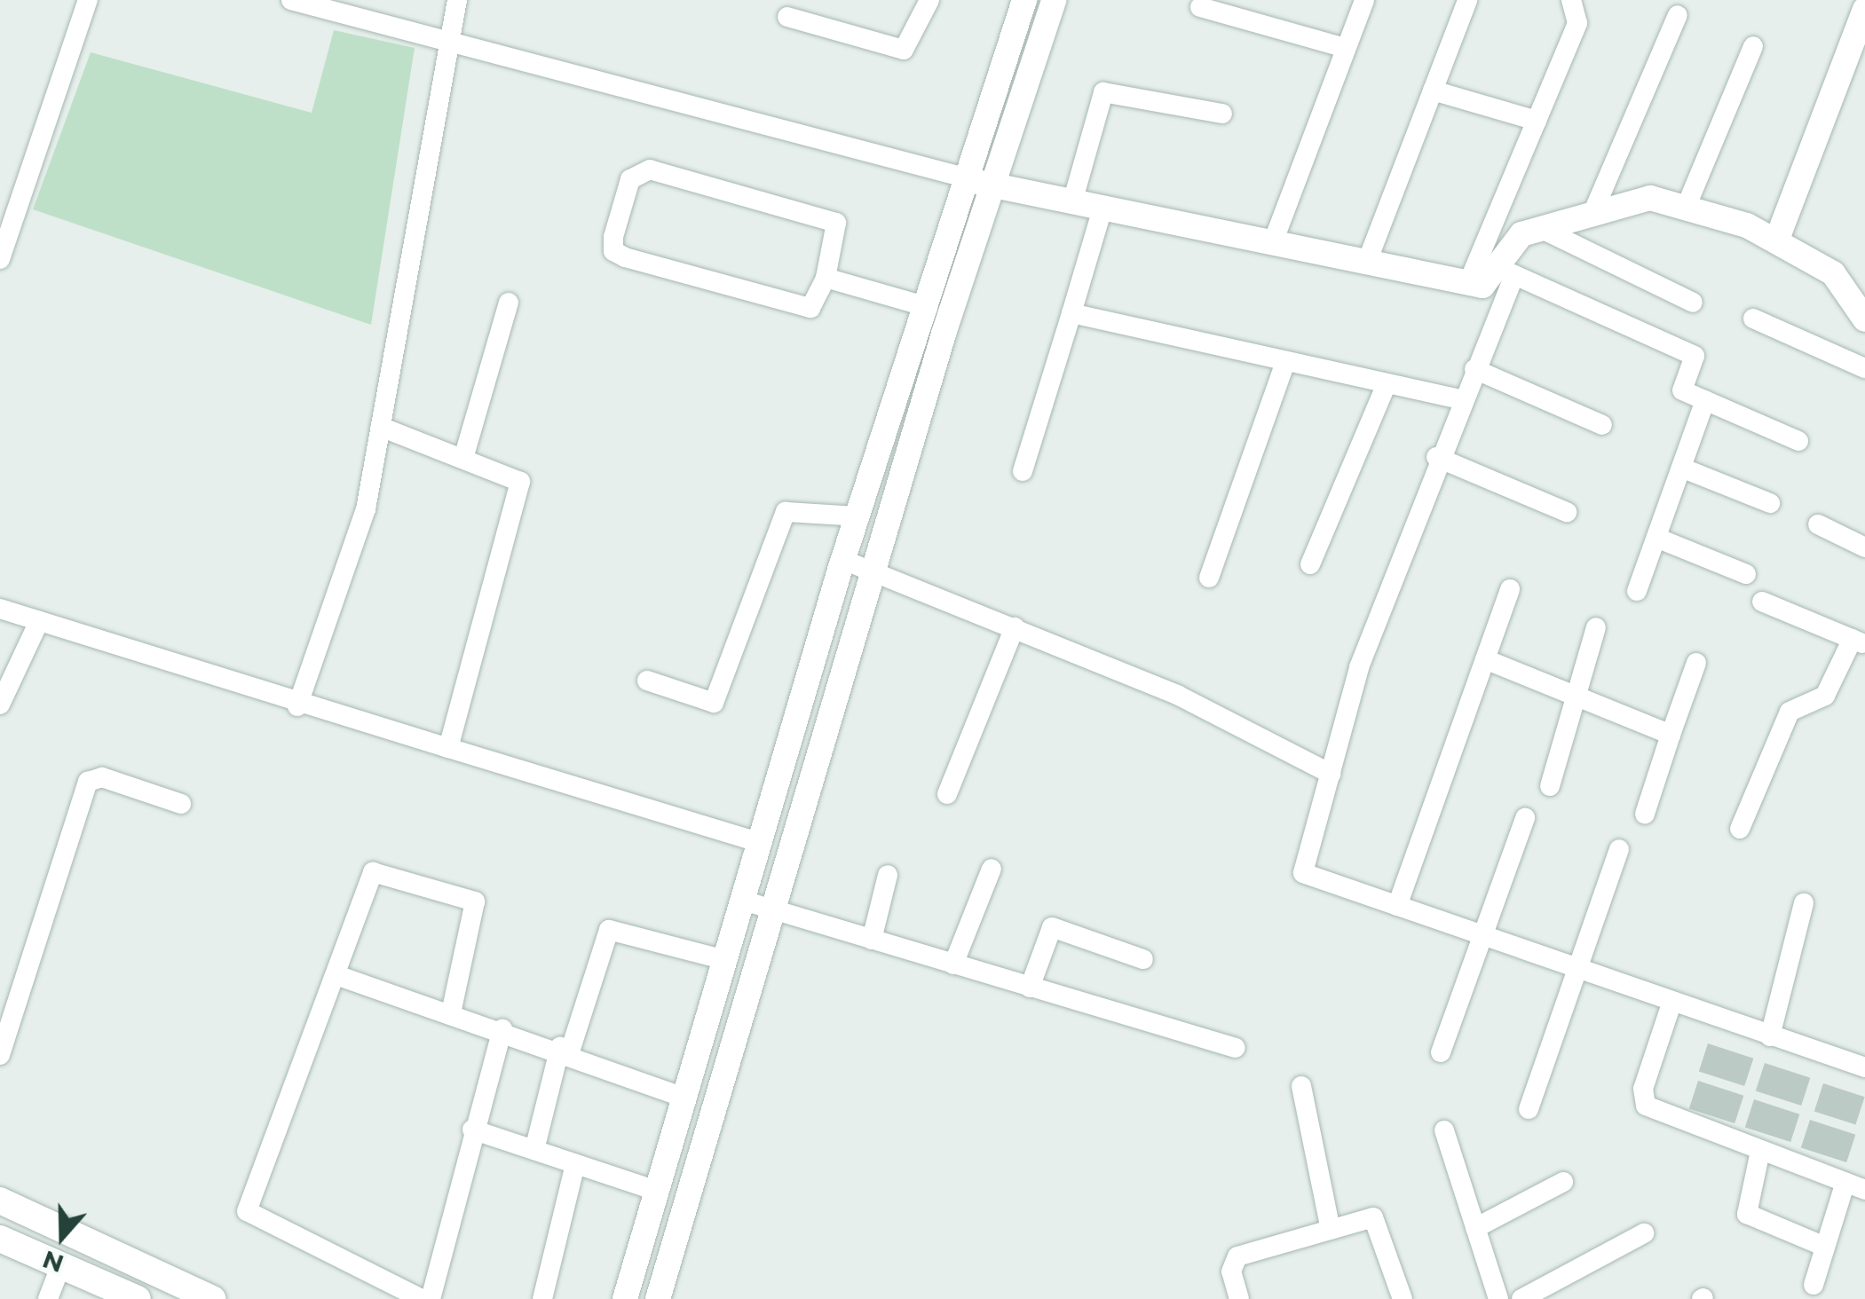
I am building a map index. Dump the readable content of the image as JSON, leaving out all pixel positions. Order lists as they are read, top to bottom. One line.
{"north":"bottom"}
